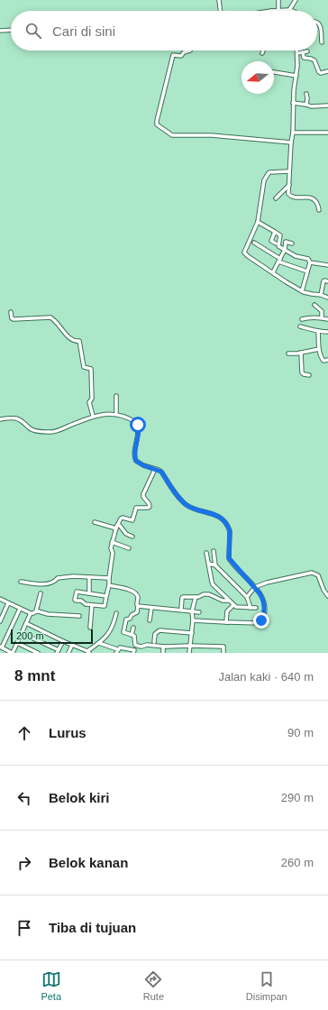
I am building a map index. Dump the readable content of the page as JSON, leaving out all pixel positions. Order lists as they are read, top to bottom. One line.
{"scale_bar":"200 m","north":"left","page":{"search":"Cari di sini","scale":"200 m","heading":["8 mnt","Jalan kaki · 640 m"],"list":[["Lurus","90 m"],["Belok kiri","290 m"],["Belok kanan","260 m"],"Tiba di tujuan"],"nav":["Peta","Rute","Disimpan"]}}
